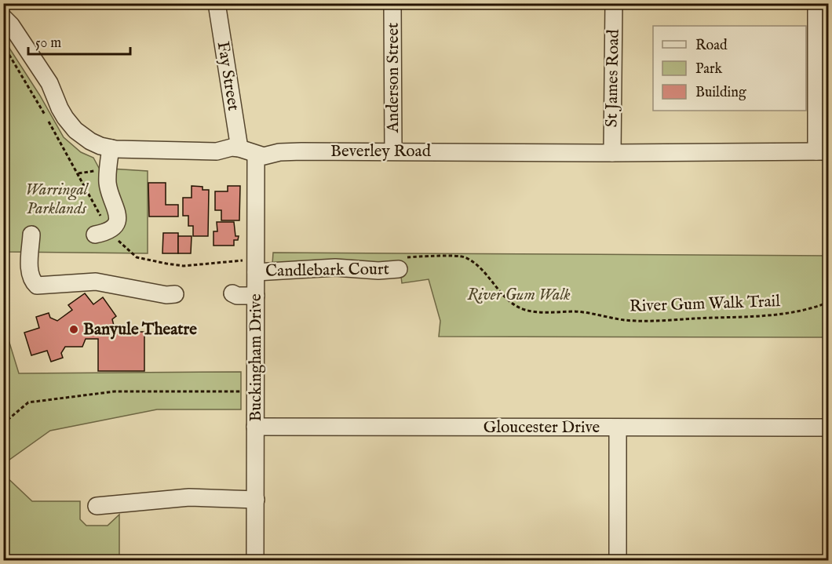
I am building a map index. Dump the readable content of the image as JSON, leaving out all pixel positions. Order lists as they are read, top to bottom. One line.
{"streets":{"street":["Fay Street","Anderson Street","St James Road","Beverley Road","Candlebark Court","Buckingham Drive","Gloucester Drive"],"path":["River Gum Walk Trail"]},"crossings":[["Anderson Street","Beverley Road"],["St James Road","Beverley Road"],["Beverley Road","Buckingham Drive"],["Candlebark Court","River Gum Walk Trail"],["Candlebark Court","Buckingham Drive"],["Buckingham Drive","Gloucester Drive"]],"parks":["Warringal Parklands","River Gum Walk"],"places":["Banyule Theatre"],"legend":["Road","Park","Building"],"scale_bar":"50 m"}
